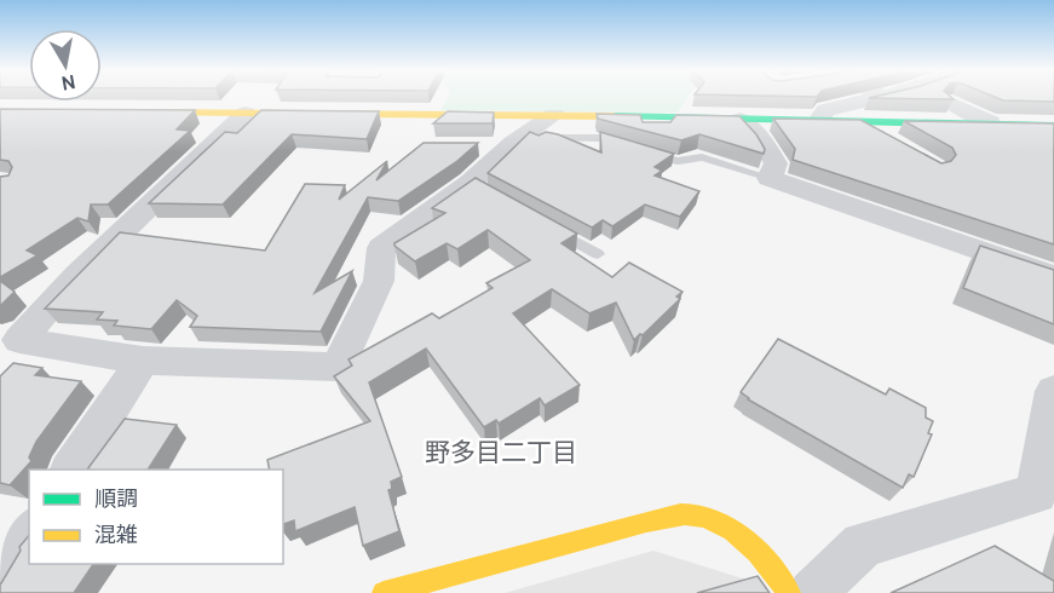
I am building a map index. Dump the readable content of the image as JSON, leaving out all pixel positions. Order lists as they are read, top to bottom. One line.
{"districts":["野多目二丁目"],"legend":["順調","混雑"],"north":"bottom"}
